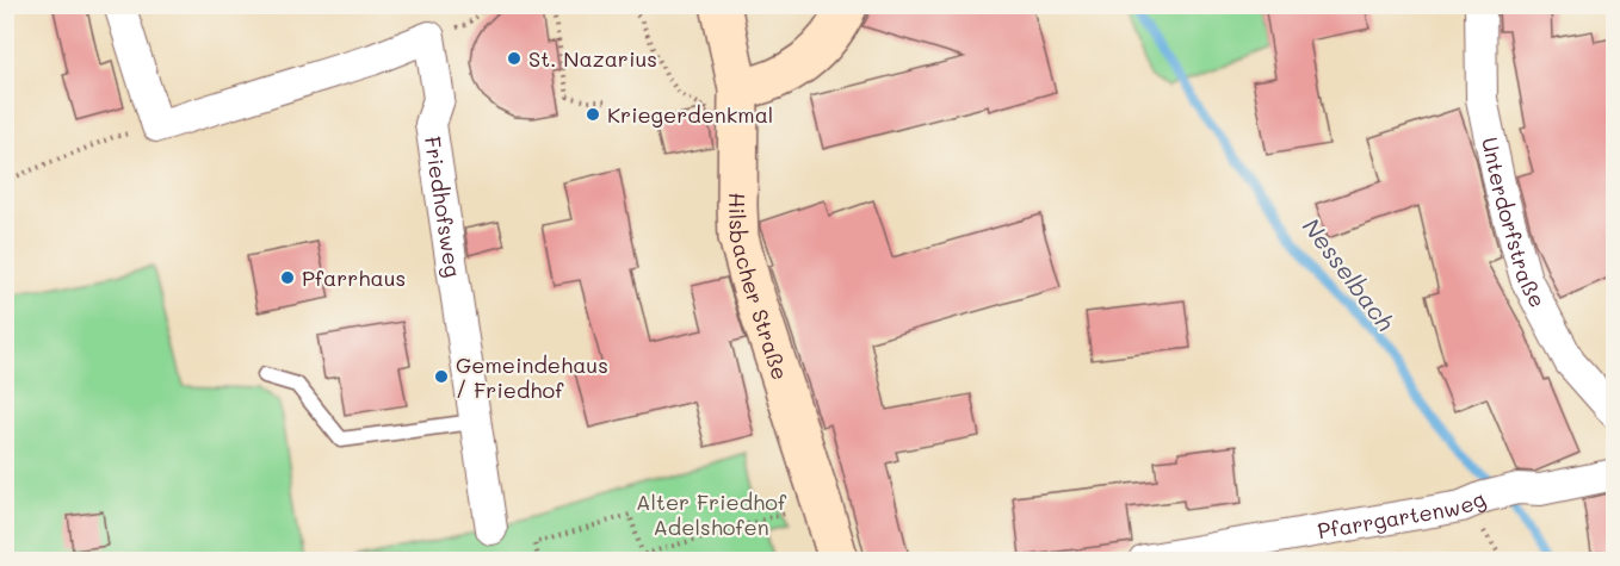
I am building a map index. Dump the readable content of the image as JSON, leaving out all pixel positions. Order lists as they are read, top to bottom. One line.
{"streets":{"main road":["Hilsbacher Straße"],"street":["Friedhofsweg","Unterdorfstraße","Pfarrgartenweg"]},"water":["Nesselbach"],"parks":["Alter Friedhof Adelshofen"],"places":["St. Nazarius","Kriegerdenkmal","Pfarrhaus","Gemeindehaus / Friedhof"]}
